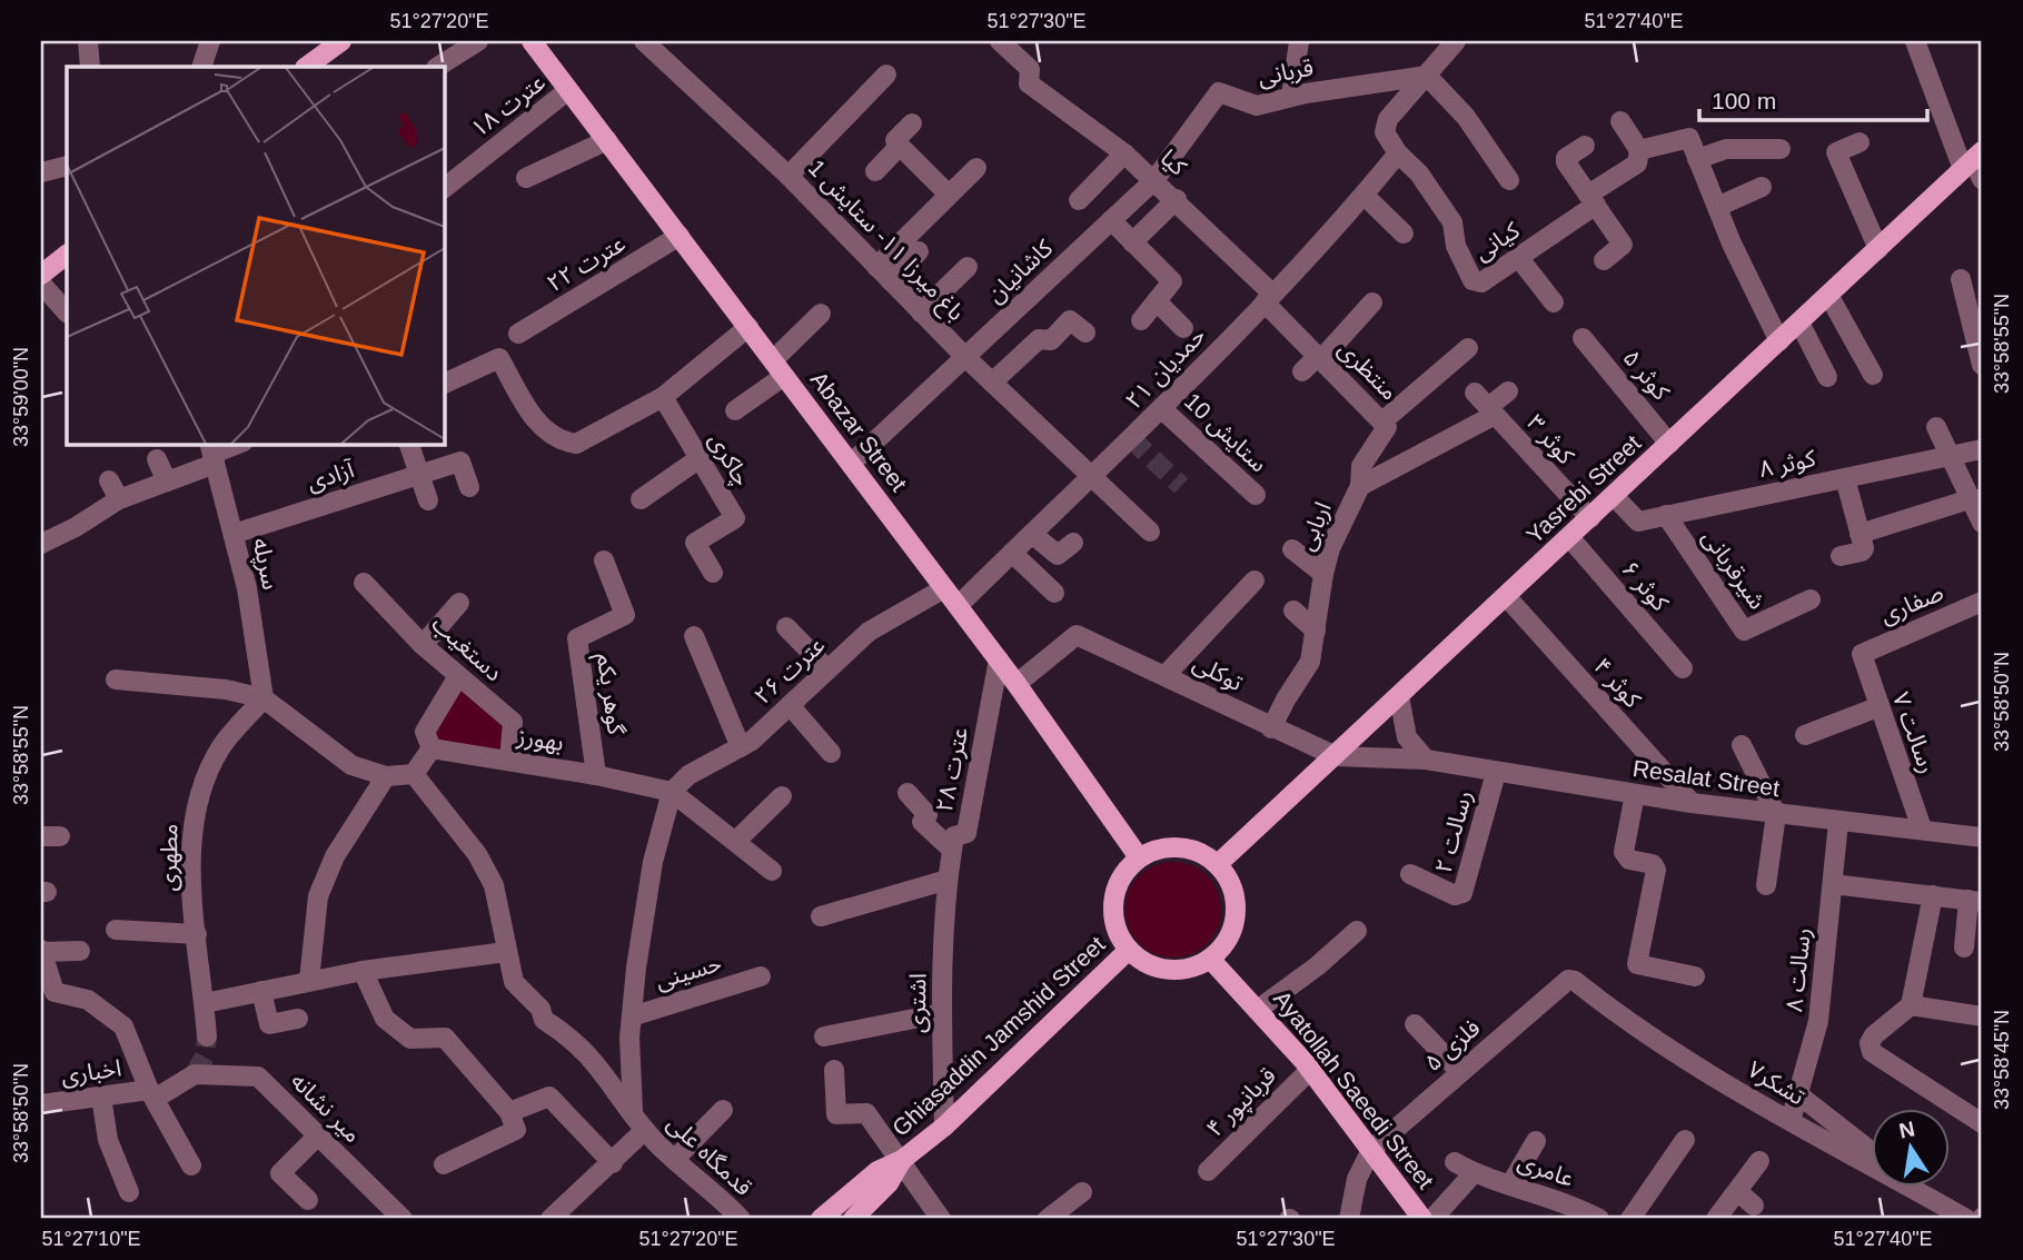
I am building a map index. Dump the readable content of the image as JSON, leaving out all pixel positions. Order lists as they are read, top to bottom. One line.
{"streets":{"main road":["Abazar Street","Yasrebi Street","Ghiasaddin Jamshid Street","Ayatollah Saeedi Street"],"street":["قربانی","عترت ۱۸","کیا","باغ میرزا ۱۱- ستایش 1","کیانی","عترت ۲۲","کاشانیان","حمدیان ۲۱","منتظری","کوثر ۵","ستایش 10","کوثر ۳","چاکری","کوثر ۸","آزادی","اربابی","سرپله","شیرقربانی","کوثر ۶","صفاری","دستغیب","عترت ۲۶","توکلی","کوثر ۴","گوهر یکم","رسالت ۷","بهورز","عترت ۲۸","Resalat Street","رسالت ۲","مطهری","رسالت ۸","حسینی","اشتری","فلزی ۵","اخباری","تشکر۷","قربانپور ۴","میر نشانه","قدمگاه علی","عامری"]},"crossings":[["قربانی","کیا"],["قربانی","کاشانیان"],["عترت ۱۸","Abazar Street"],["کیا","کاشانیان"],["کیا","حمدیان ۲۱"],["کیا","منتظری"],["باغ میرزا ۱۱- ستایش 1","کاشانیان"],["باغ میرزا ۱۱- ستایش 1","حمدیان ۲۱"],["کیانی","حمدیان ۲۱"],["عترت ۲۲","Abazar Street"],["کاشانیان","Abazar Street"],["حمدیان ۲۱","منتظری"],["حمدیان ۲۱","Abazar Street"],["حمدیان ۲۱","ستایش 10"],["منتظری","اربابی"],["کوثر ۵","Yasrebi Street"],["Abazar Street","Yasrebi Street"],["Abazar Street","عترت ۲۶"],["Abazar Street","توکلی"],["Abazar Street","عترت ۲۸"],["Abazar Street","Ghiasaddin Jamshid Street"],["Abazar Street","Ayatollah Saeedi Street"],["کوثر ۳","Yasrebi Street"],["کوثر ۳","اربابی"],["کوثر ۸","Yasrebi Street"],["کوثر ۸","شیرقربانی"],["آزادی","سرپله"],["Yasrebi Street","کوثر ۶"],["Yasrebi Street","توکلی"],["Yasrebi Street","کوثر ۴"],["Yasrebi Street","Resalat Street"],["Yasrebi Street","Ghiasaddin Jamshid Street"],["Yasrebi Street","Ayatollah Saeedi Street"],["اربابی","توکلی"],["سرپله","مطهری"],["صفاری","رسالت ۷"],["دستغیب","بهورز"],["عترت ۲۶","بهورز"],["توکلی","Resalat Street"],["کوثر ۴","Resalat Street"],["گوهر یکم","بهورز"],["رسالت ۷","Resalat Street"],["عترت ۲۸","اشتری"],["Resalat Street","رسالت ۲"],["Resalat Street","رسالت ۸"],["رسالت ۸","تشکر۷"],["اشتری","Ghiasaddin Jamshid Street"],["Ghiasaddin Jamshid Street","Ayatollah Saeedi Street"],["فلزی ۵","تشکر۷"],["فلزی ۵","Ayatollah Saeedi Street"],["اخباری","میر نشانه"],["Ayatollah Saeedi Street","قربانپور ۴"]],"scale_bar":"100 m","north":"top","coordinates":["51°27'20\"E","51°27'30\"E","51°27'40\"E","33°58'55\"N","33°59'00\"N","33°58'50\"N","33°58'45\"N","51°27'10\"E"]}
